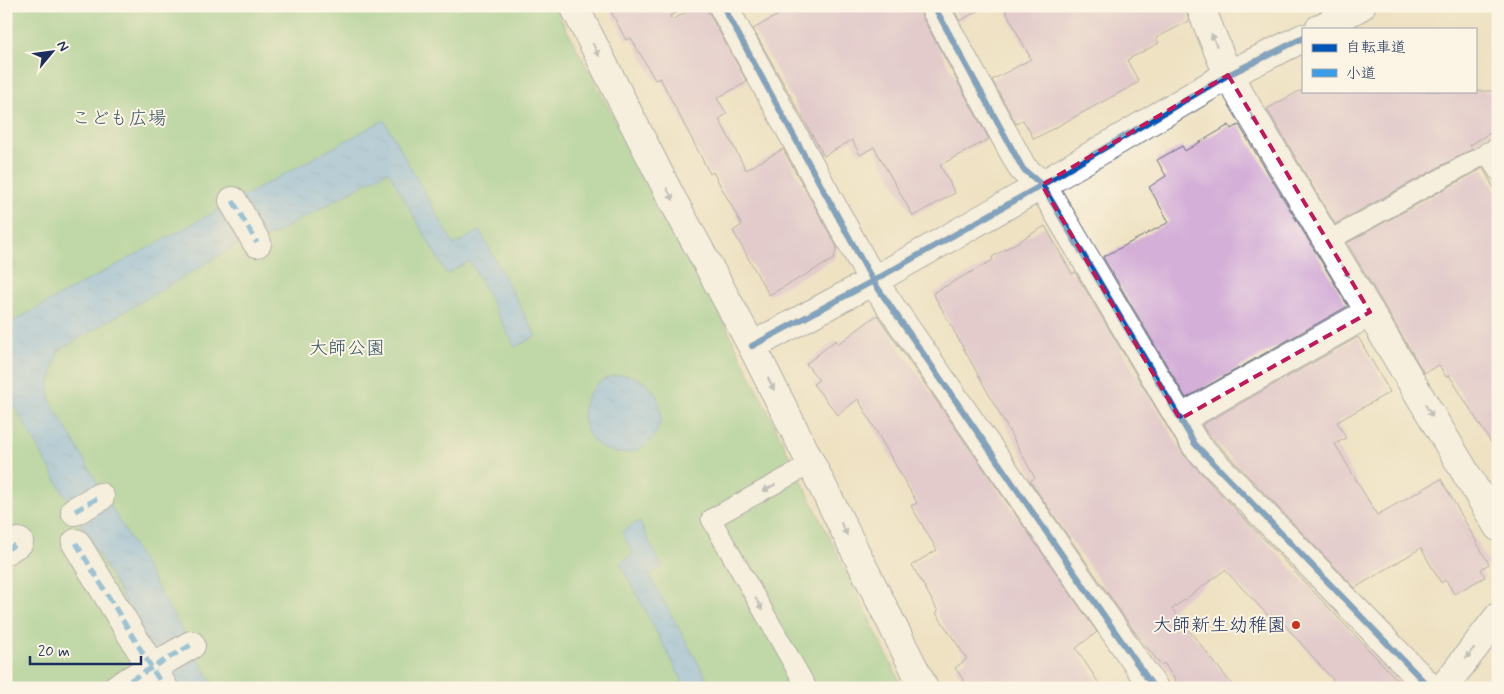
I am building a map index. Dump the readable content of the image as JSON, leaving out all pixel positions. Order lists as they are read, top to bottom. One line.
{"parks":["こども広場","大師公園"],"places":["大師新生幼稚園"],"legend":["自転車道","小道"],"scale_bar":"20 m","north":"top right"}
